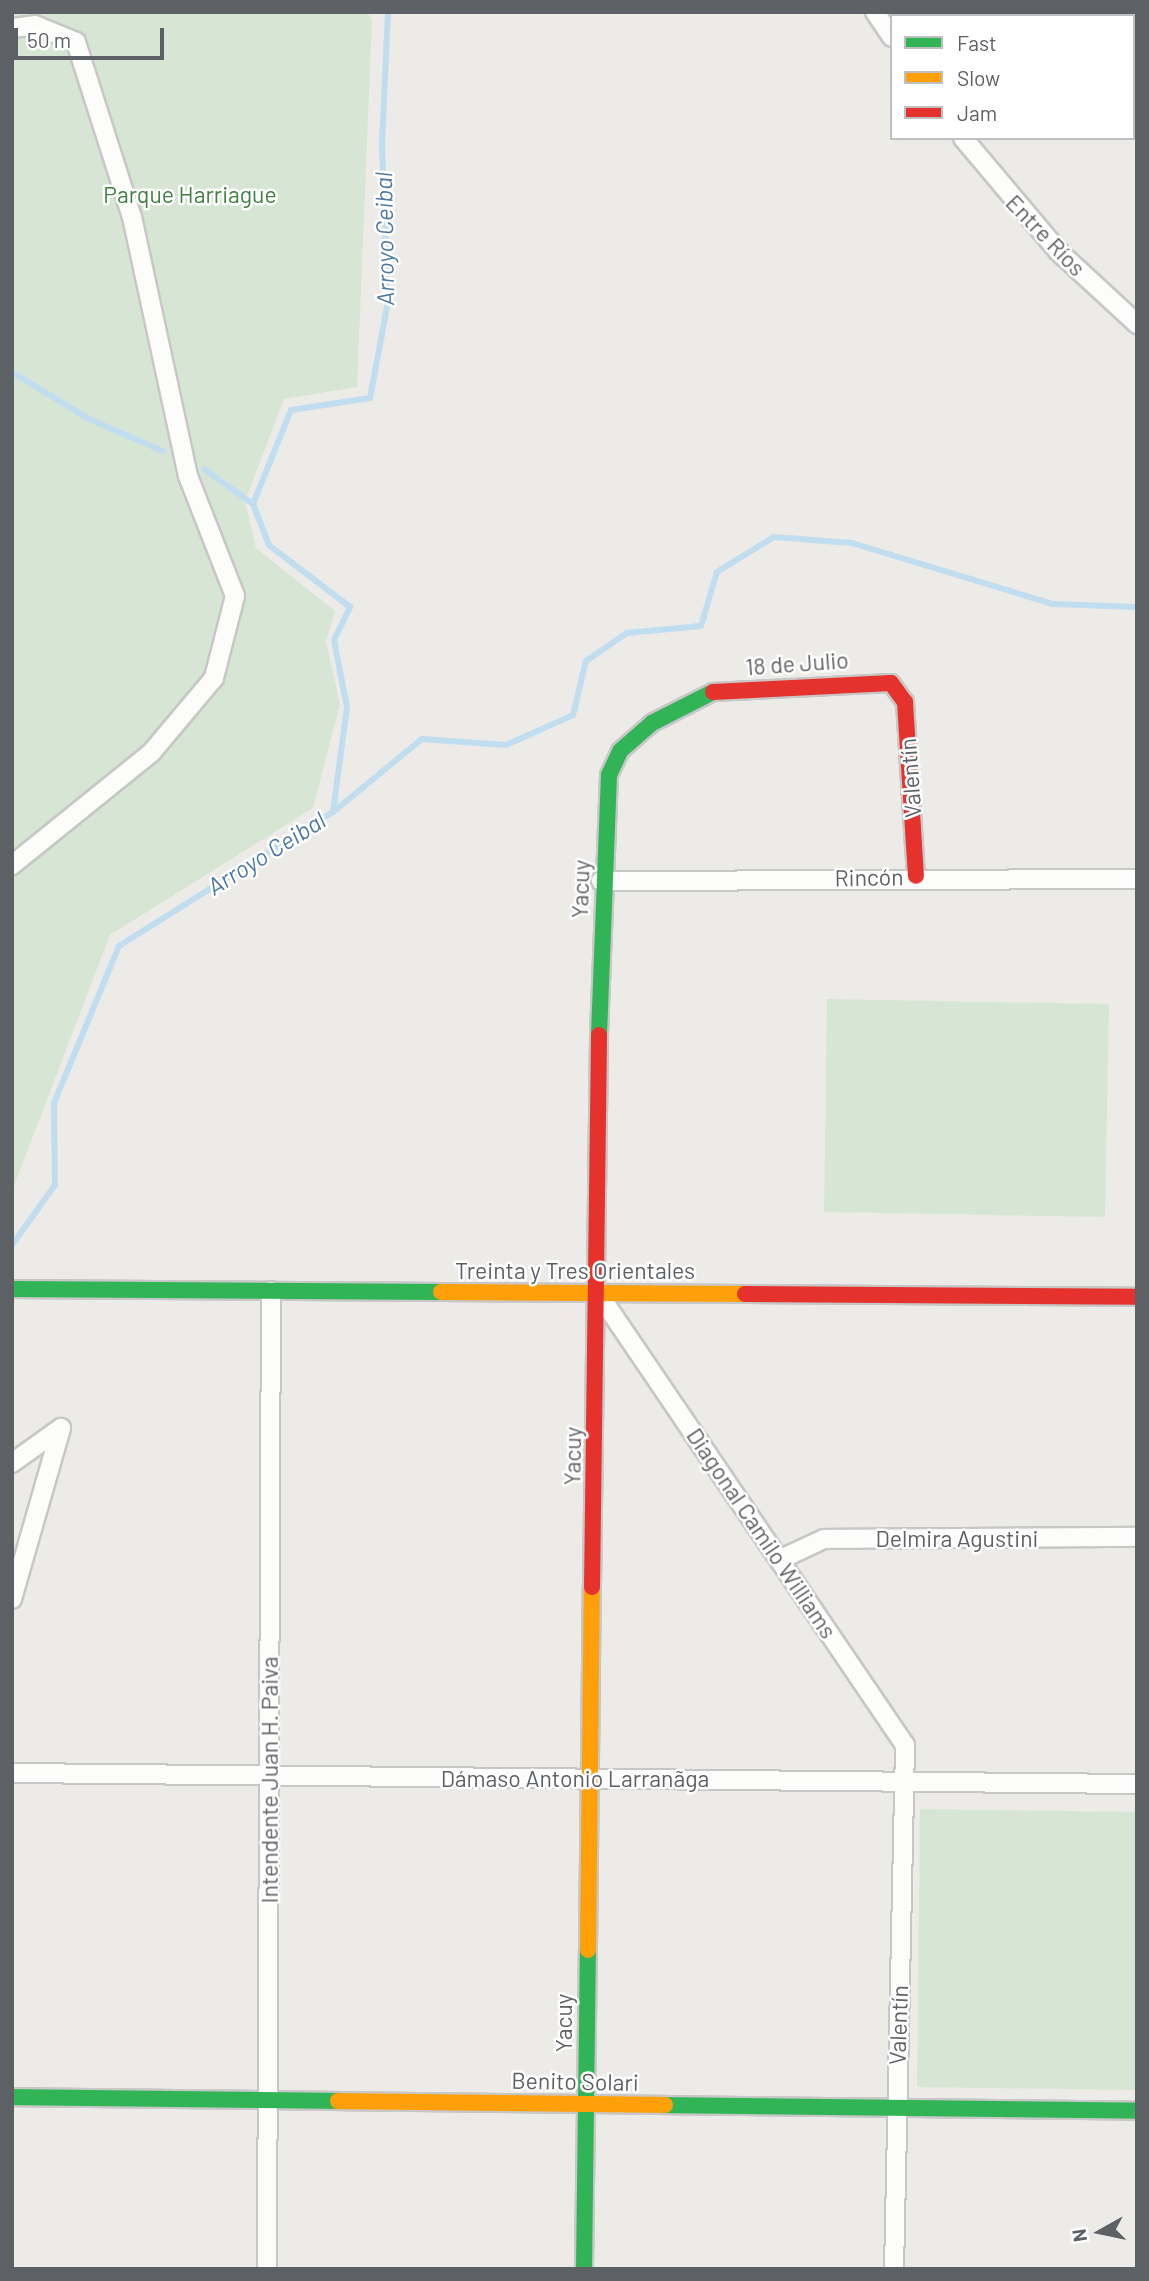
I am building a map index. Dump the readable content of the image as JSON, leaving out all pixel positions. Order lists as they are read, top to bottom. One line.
{"streets":{"street":["Entre Ríos","18 de Julio","Valentín","Rincón","Yacuy","Treinta y Tres Orientales","Diagonal Camilo Williams","Delmira Agustini","Dámaso Antonio Larranãga","Intendente Juan H. Paiva","Benito Solari"]},"crossings":[["18 de Julio","Valentín"],["18 de Julio","Yacuy"],["Valentín","Rincón"],["Valentín","Diagonal Camilo Williams"],["Valentín","Dámaso Antonio Larranãga"],["Valentín","Benito Solari"],["Rincón","Yacuy"],["Yacuy","Treinta y Tres Orientales"],["Yacuy","Diagonal Camilo Williams"],["Yacuy","Dámaso Antonio Larranãga"],["Yacuy","Benito Solari"],["Treinta y Tres Orientales","Diagonal Camilo Williams"],["Treinta y Tres Orientales","Intendente Juan H. Paiva"],["Diagonal Camilo Williams","Delmira Agustini"],["Diagonal Camilo Williams","Dámaso Antonio Larranãga"],["Dámaso Antonio Larranãga","Intendente Juan H. Paiva"],["Intendente Juan H. Paiva","Benito Solari"]],"water":["Arroyo Ceibal"],"parks":["Parque Harriague"],"legend":["Fast","Slow","Jam"],"scale_bar":"50 m","north":"left"}
